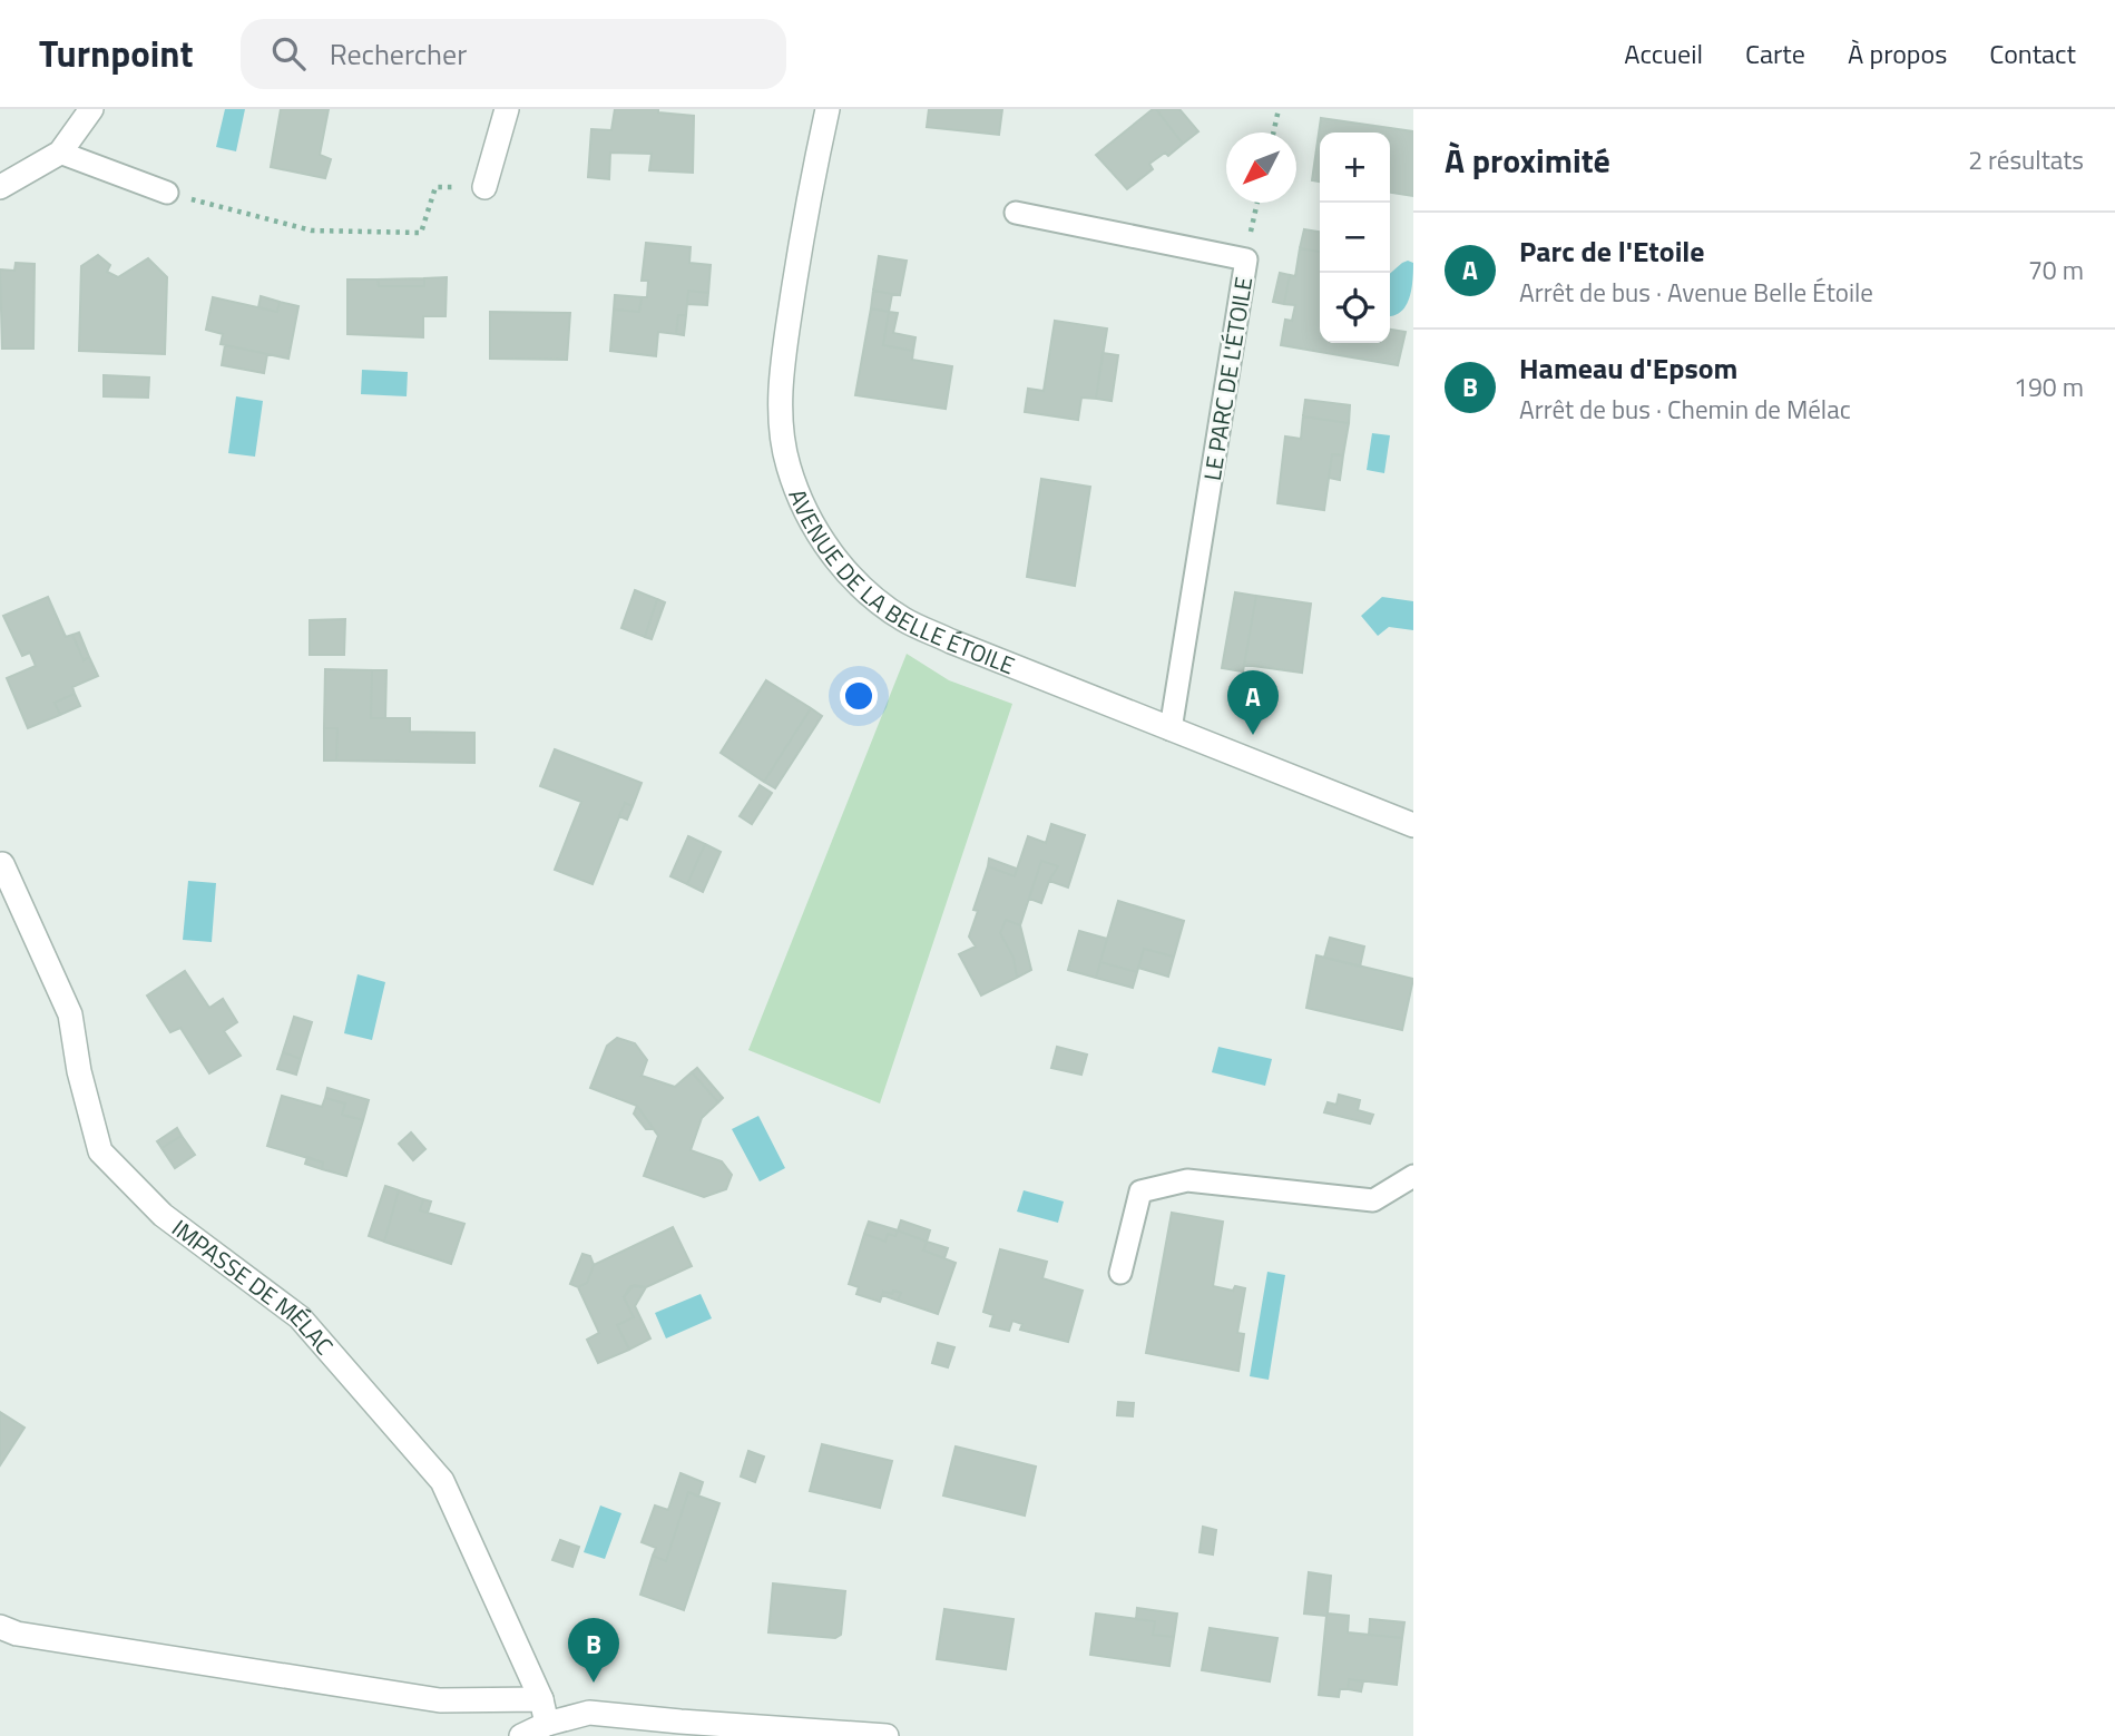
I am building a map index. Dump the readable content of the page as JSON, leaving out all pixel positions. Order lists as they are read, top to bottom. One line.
{"streets":{"street":["AVENUE DE LA BELLE ÉTOILE","IMPASSE DE MÉLAC"],"lane":["LE PARC DE L'ÉTOILE"]},"crossings":[["LE PARC DE L'ÉTOILE","AVENUE DE LA BELLE ÉTOILE"]],"north":"bottom left","page":{"header":"Turnpoint","search":"Rechercher","nav":["Accueil","Carte","À propos","Contact"],"heading":["À proximité","2 résultats"],"map_buttons":["+","−"],"list":[{"mark":"A","name":"Parc de l'Etoile","note":"Arrêt de bus · Avenue Belle Étoile","value":"70 m"},{"mark":"B","name":"Hameau d'Epsom","note":"Arrêt de bus · Chemin de Mélac","value":"190 m"}],"pins":["A","B"]}}
